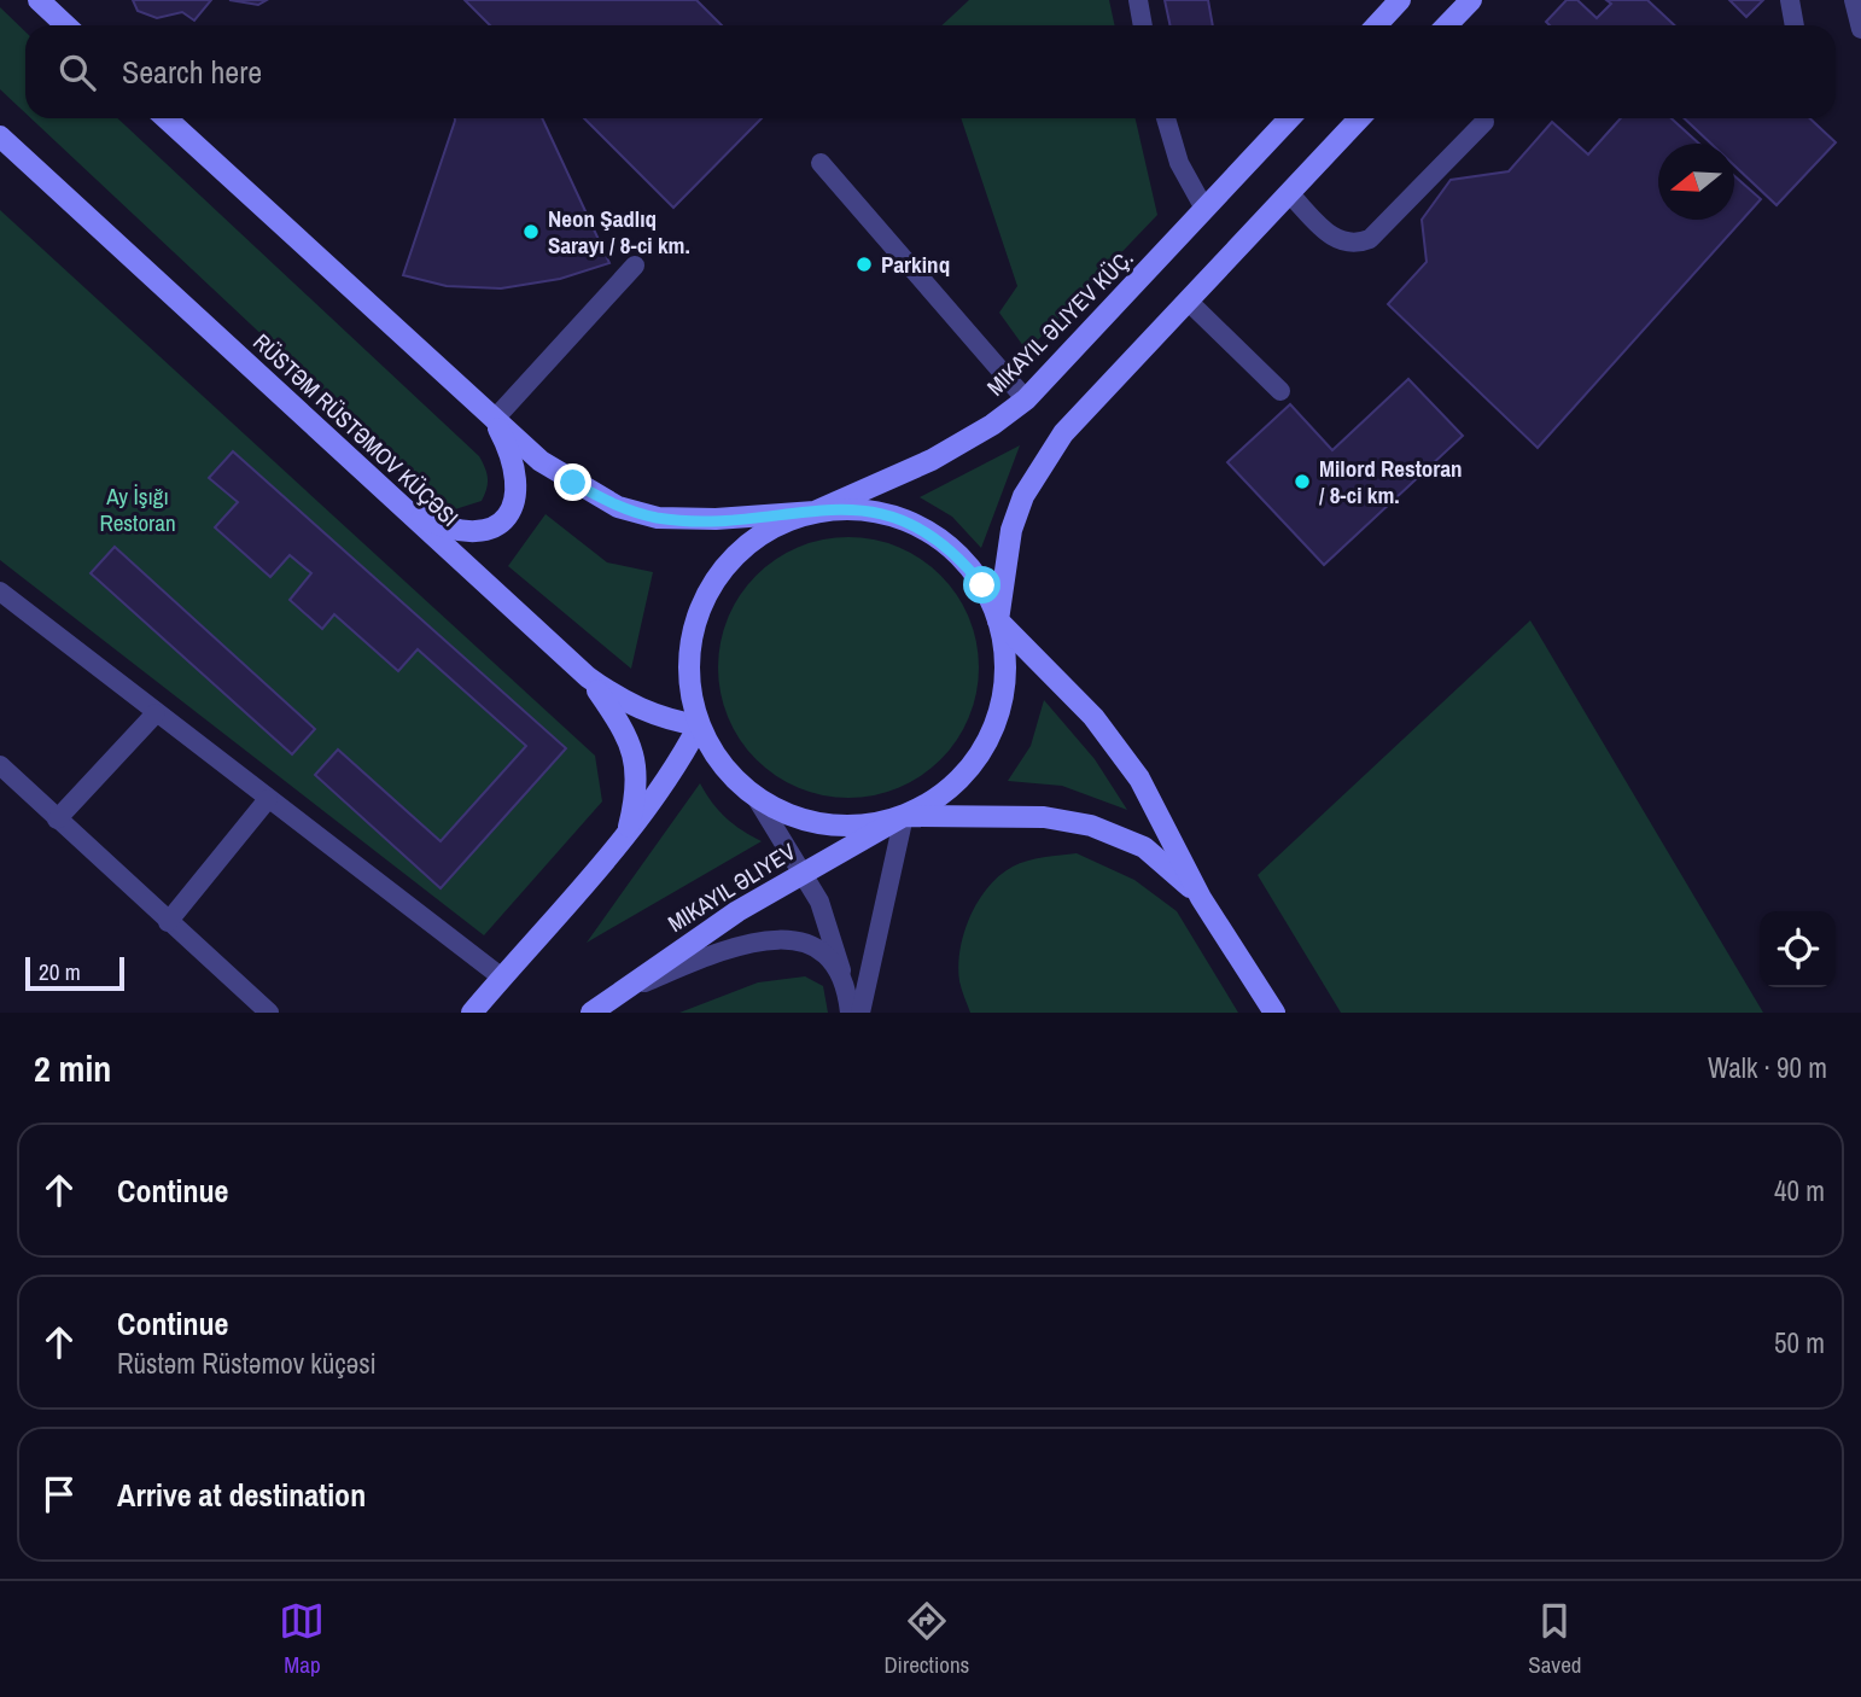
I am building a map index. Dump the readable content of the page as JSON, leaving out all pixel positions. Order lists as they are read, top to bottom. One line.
{"streets":{"main road":["RÜSTƏM RÜSTƏMOV KÜÇƏSI"]},"parks":["Ay İşığı Restoran"],"places":["Neon Şadlıq Sarayı / 8-ci km.","Parkinq","Milord Restoran / 8-ci km."],"scale_bar":"20 m","north":"left","page":{"search":"Search here","scale":"20 m","heading":["2 min","Walk · 90 m"],"list":[["Continue","40 m"],["Continue","Rüstəm Rüstəmov küçəsi","50 m"],"Arrive at destination"],"nav":["Map","Directions","Saved"]}}
